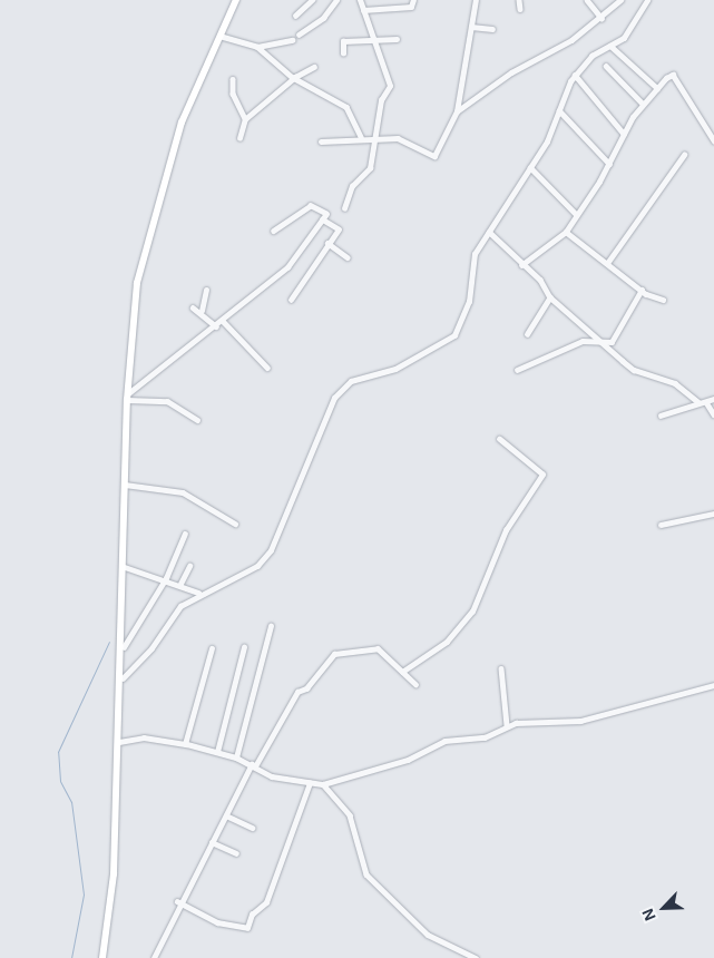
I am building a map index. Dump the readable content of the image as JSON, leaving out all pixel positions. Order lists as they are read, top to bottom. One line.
{"north":"bottom left"}
